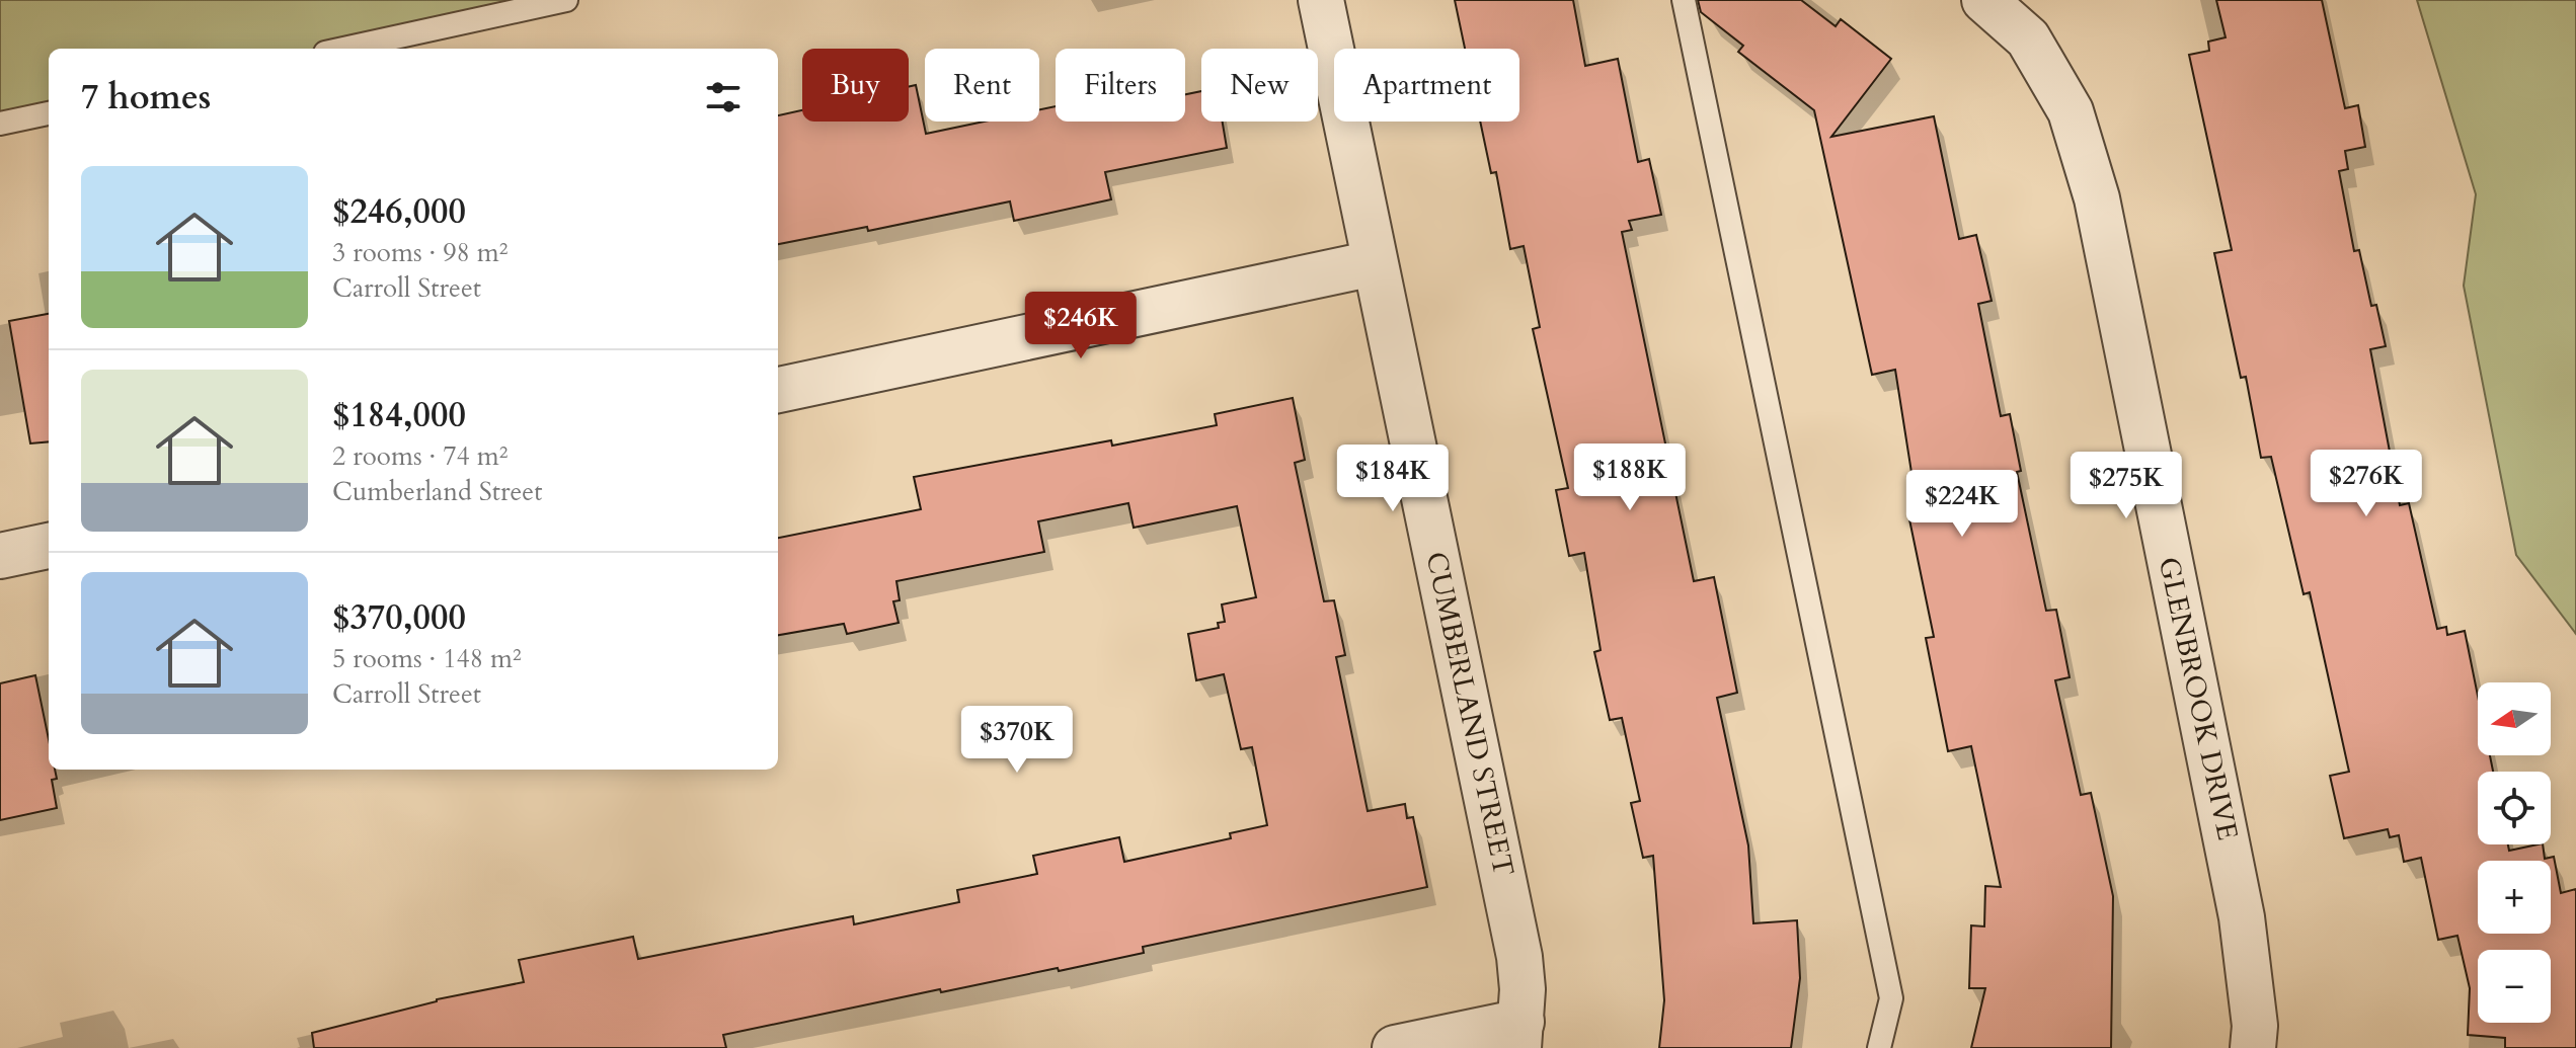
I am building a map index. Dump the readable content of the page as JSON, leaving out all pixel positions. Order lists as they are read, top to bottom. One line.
{"streets":{"street":["GLENBROOK DRIVE","CUMBERLAND STREET"]},"north":"left","page":{"chip":["Buy","Rent","Filters","New","Apartment"],"heading":"7 homes","list":[{"name":"$246,000","note":"3 rooms · 98 m² · Carroll Street"},{"name":"$184,000","note":"2 rooms · 74 m² · Cumberland Street"},{"name":"$370,000","note":"5 rooms · 148 m² · Carroll Street"}],"price":["$246K","$188K","$184K","$276K","$275K","$224K","$370K"],"map_buttons":["+","−"]}}
